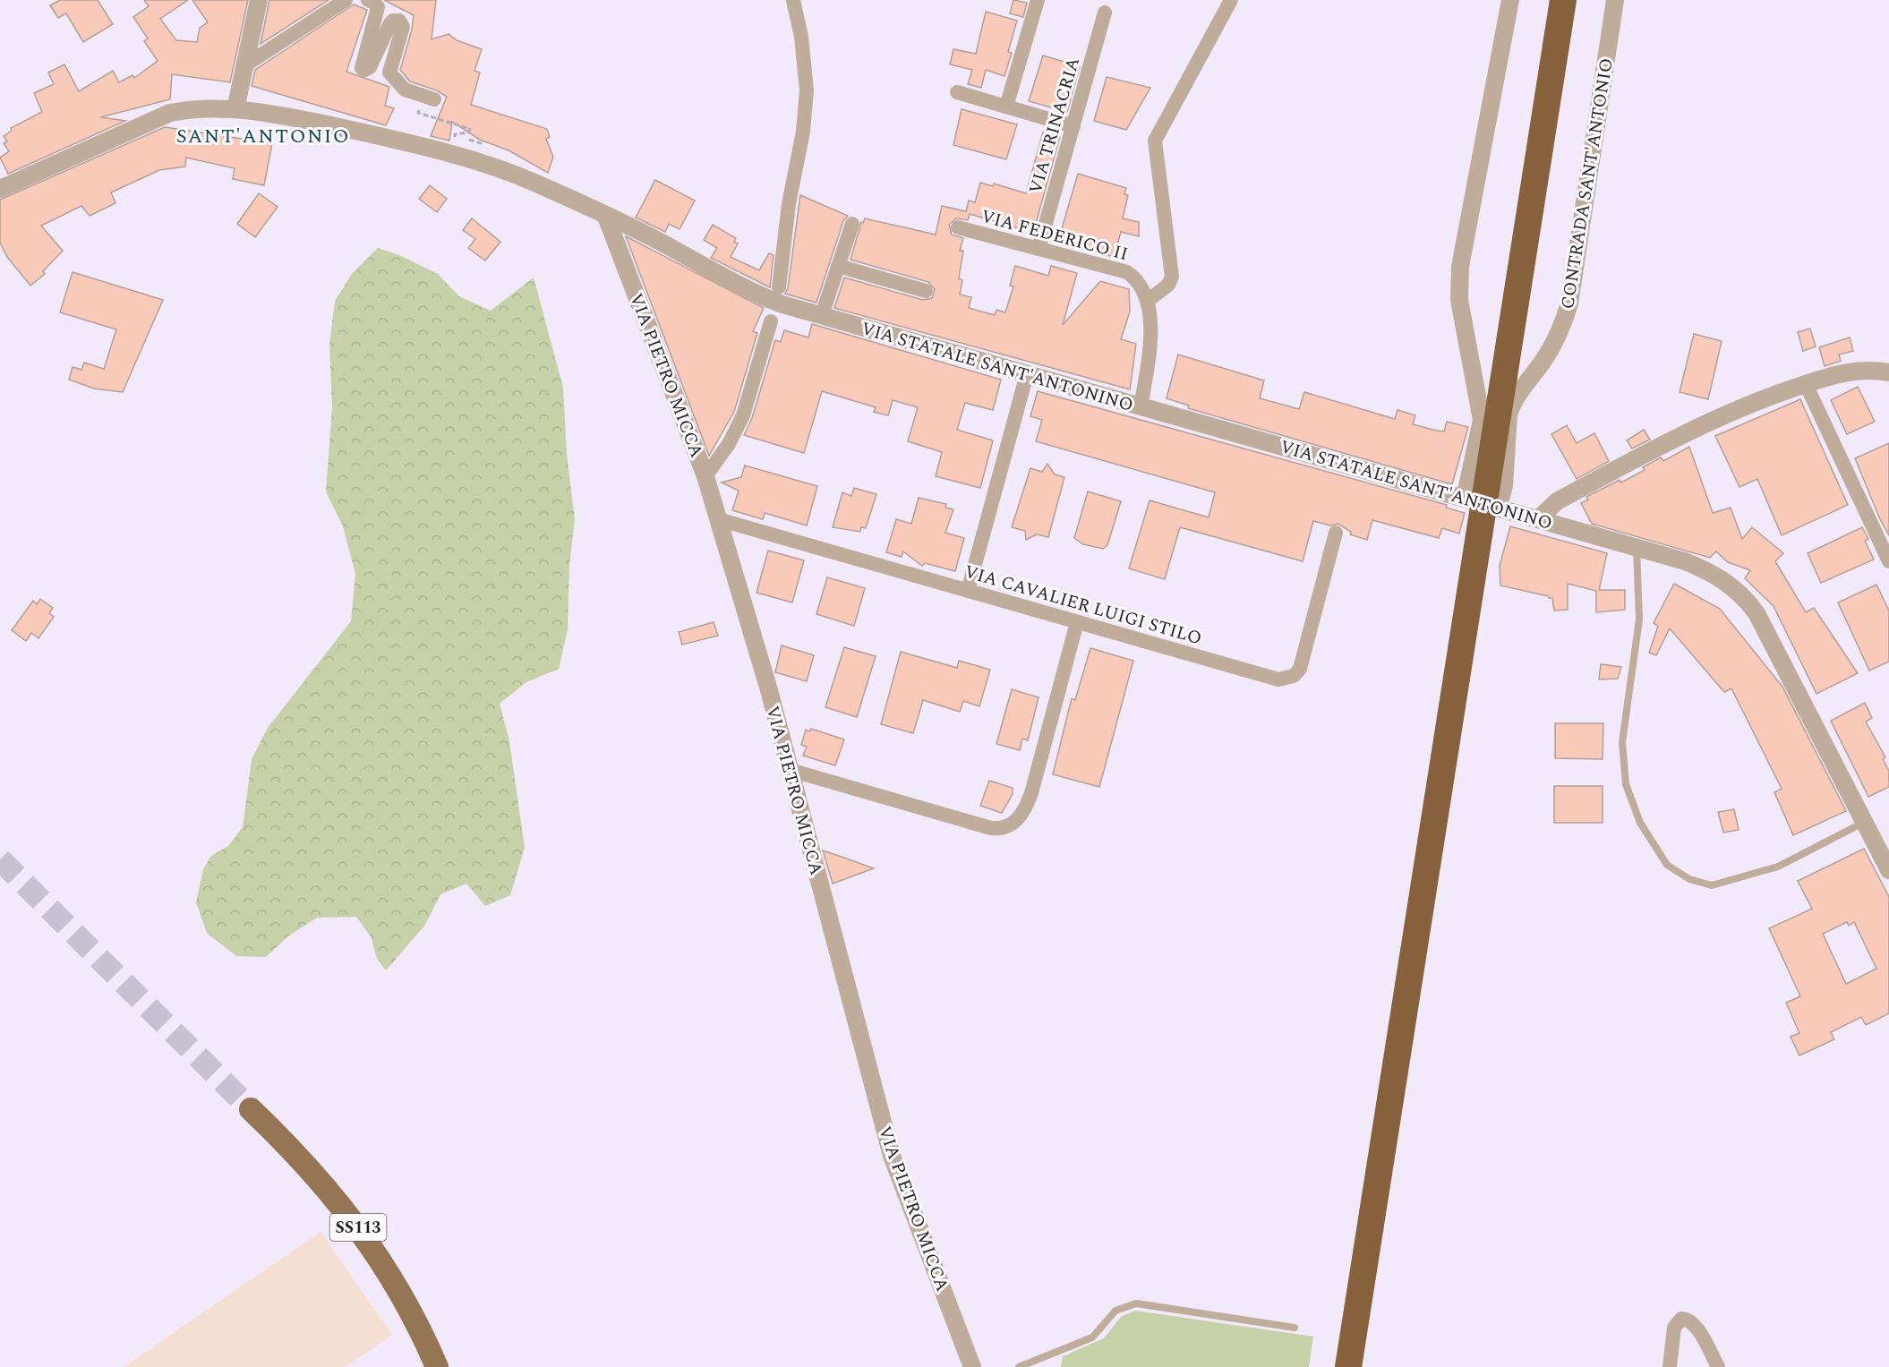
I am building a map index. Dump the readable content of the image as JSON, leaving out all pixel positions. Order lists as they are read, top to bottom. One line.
{"streets":{"main road":["SS113"],"street":["VIA TRINACRIA","CONTRADA SANT'ANTONIO","VIA FEDERICO II","VIA STATALE SANT'ANTONINO","VIA PIETRO MICCA","VIA CAVALIER LUIGI STILO"]},"crossings":[["VIA TRINACRIA","VIA FEDERICO II"],["CONTRADA SANT'ANTONIO","VIA STATALE SANT'ANTONINO"],["VIA FEDERICO II","VIA STATALE SANT'ANTONINO"],["VIA STATALE SANT'ANTONINO","VIA PIETRO MICCA"],["VIA PIETRO MICCA","VIA CAVALIER LUIGI STILO"]],"districts":["SANT'ANTONIO"]}
